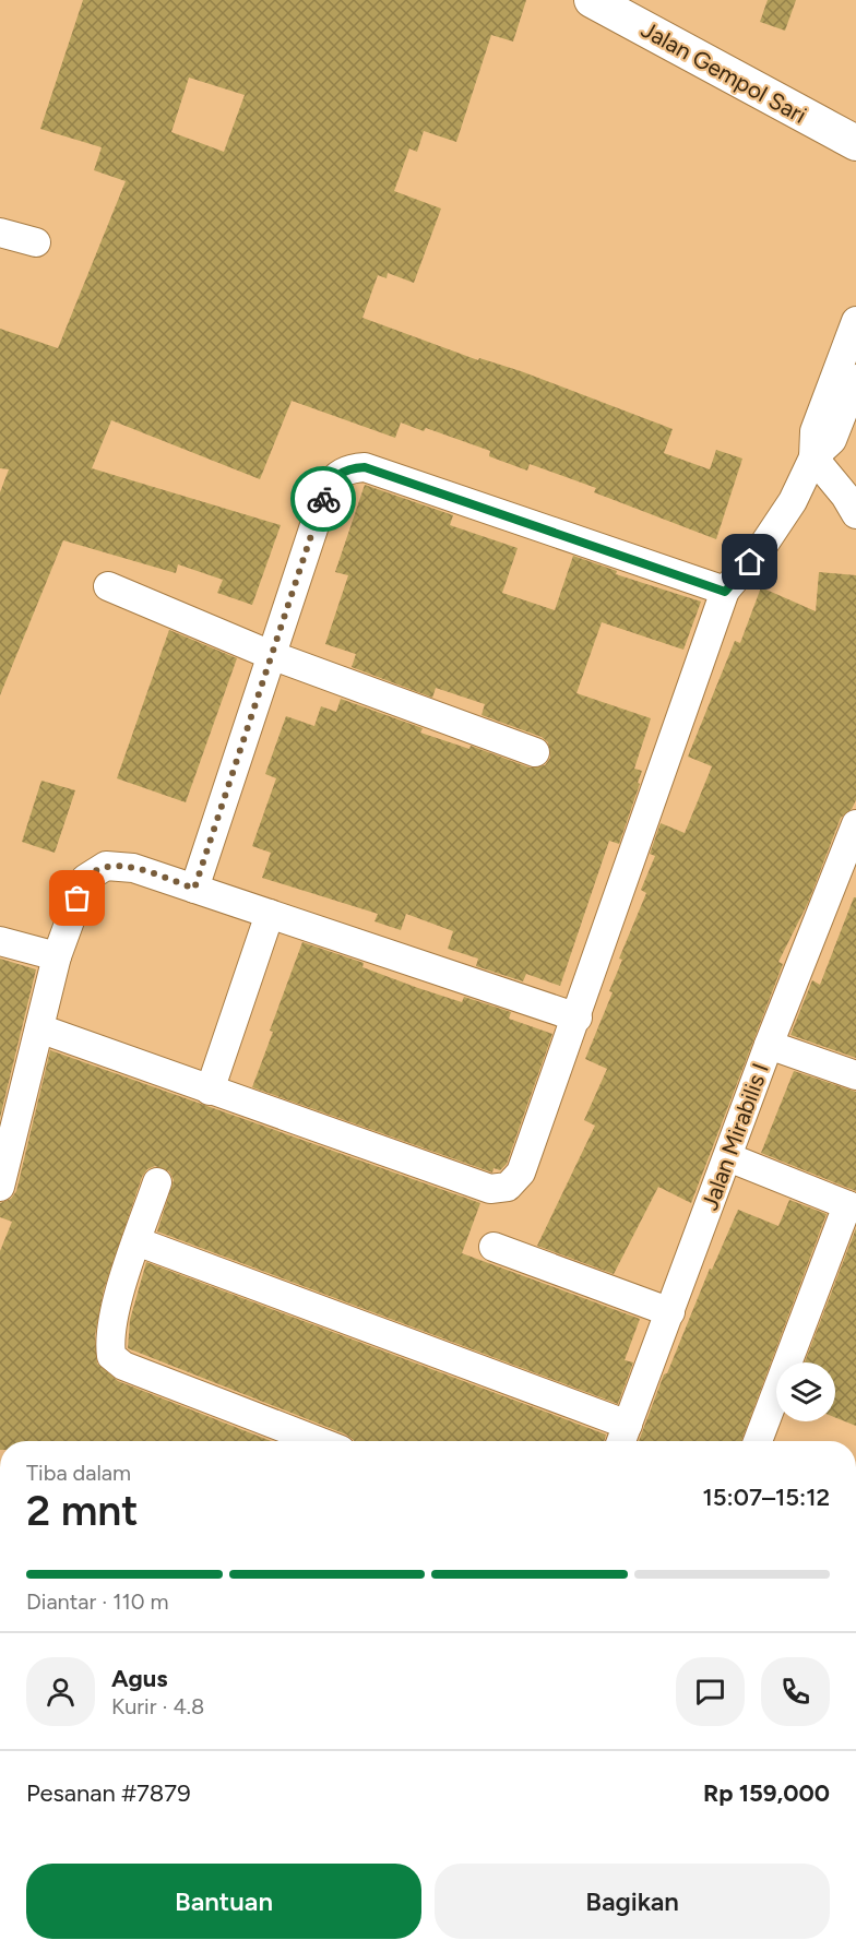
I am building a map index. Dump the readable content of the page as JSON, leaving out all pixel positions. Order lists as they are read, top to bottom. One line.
{"streets":{"street":["Jalan Gempol Sari","Jalan Mirabilis I"]},"page":{"heading":["2 mnt","Tiba dalam","15:07–15:12"],"panel":["Agus","Kurir · 4.8","Pesanan #7879","Rp 159,000"],"bar":"Diantar · 110 m","buttons":["Bantuan","Bagikan"]}}
